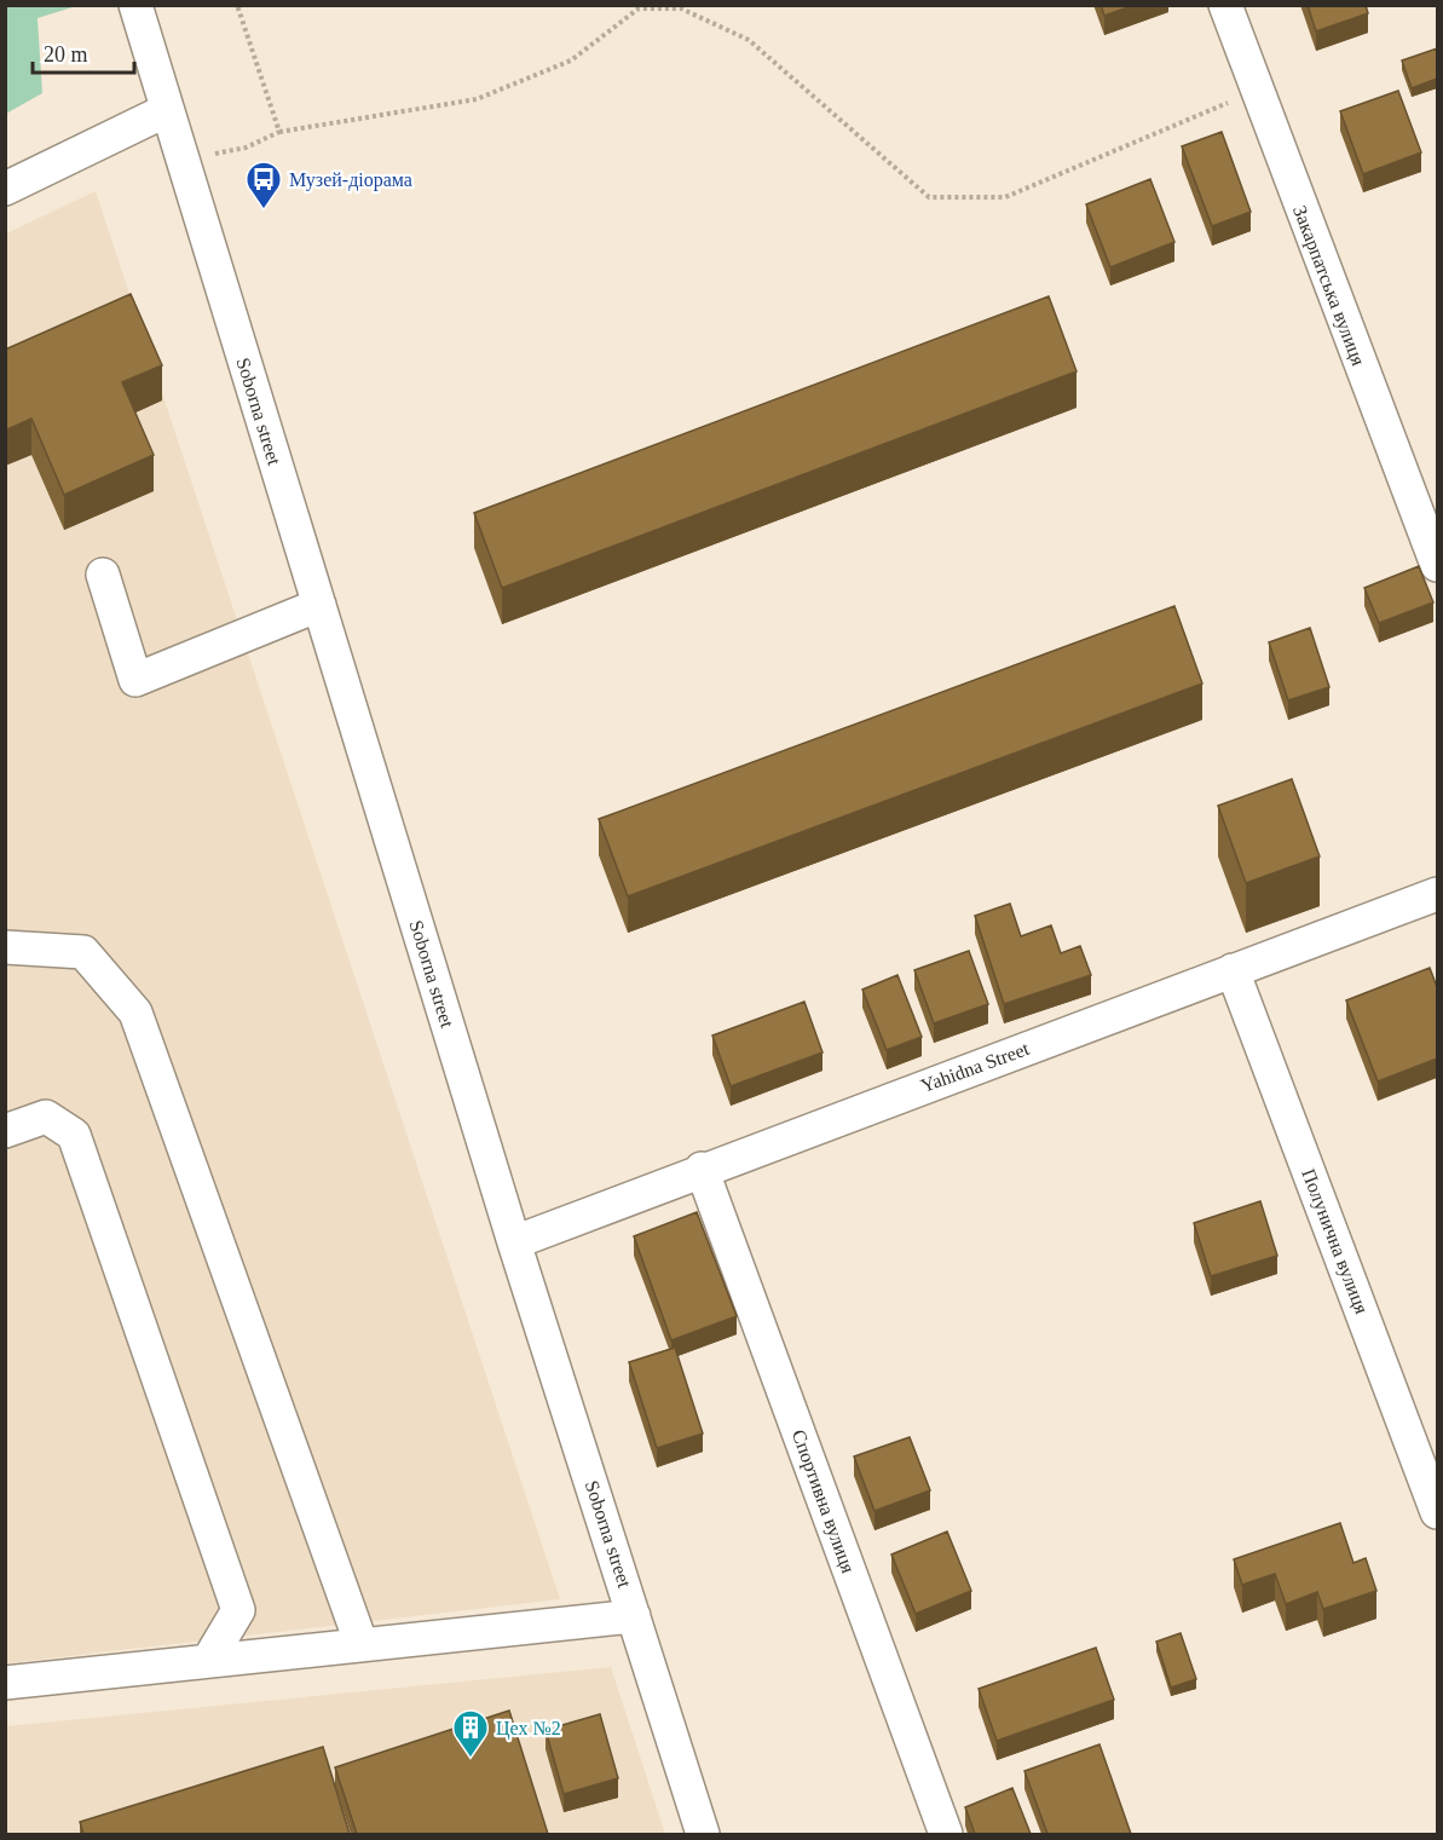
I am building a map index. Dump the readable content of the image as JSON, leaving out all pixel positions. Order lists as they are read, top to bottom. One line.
{"streets":{"street":["Закарпатська вулиця","Soborna street","Yahidna Street","Полунична вулиця","Спортивна вулиця"]},"crossings":[["Soborna street","Yahidna Street"],["Yahidna Street","Полунична вулиця"],["Yahidna Street","Спортивна вулиця"]],"places":{"bus stop":["Музей-діорама"],"building":["Цех №2"]},"scale_bar":"20 m"}
